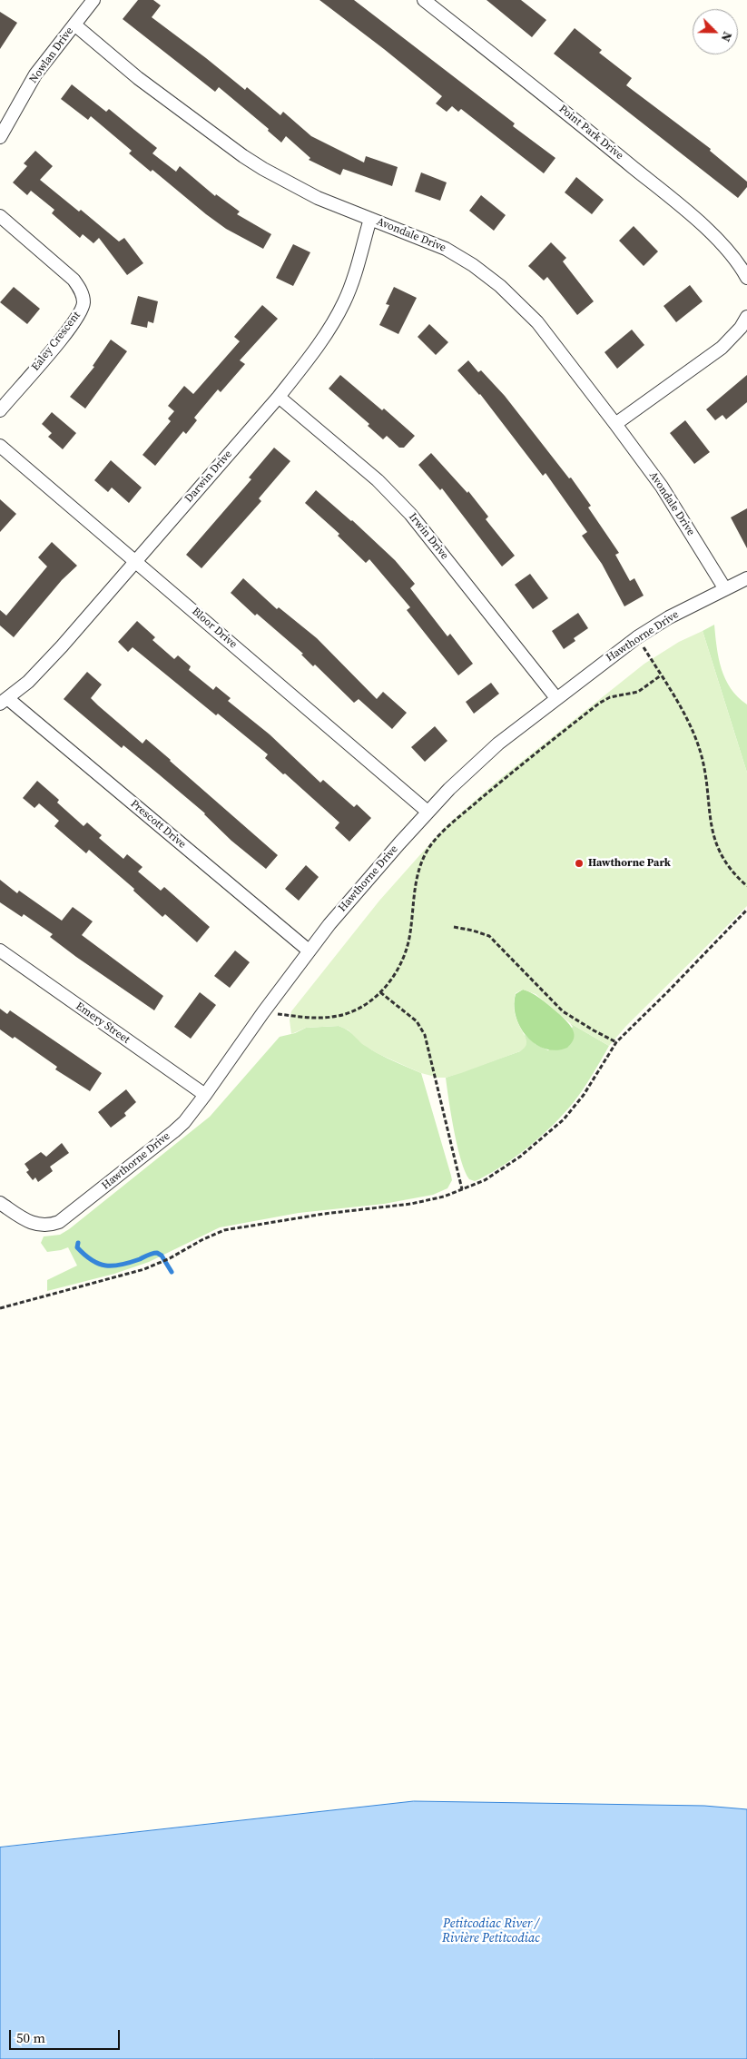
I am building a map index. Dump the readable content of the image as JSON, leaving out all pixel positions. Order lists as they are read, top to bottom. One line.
{"streets":{"street":["Nowlan Drive","Point Park Drive","Avondale Drive","Ealey Crescent","Darwin Drive","Irwin Drive","Bloor Drive","Hawthorne Drive","Prescott Drive","Emery Street"]},"crossings":[["Nowlan Drive","Avondale Drive"],["Avondale Drive","Darwin Drive"],["Avondale Drive","Hawthorne Drive"],["Darwin Drive","Irwin Drive"],["Darwin Drive","Bloor Drive"],["Darwin Drive","Prescott Drive"],["Irwin Drive","Hawthorne Drive"],["Bloor Drive","Hawthorne Drive"],["Hawthorne Drive","Prescott Drive"],["Hawthorne Drive","Emery Street"]],"water":["Petitcodiac River / Rivière Petitcodiac"],"places":["Hawthorne Park"],"scale_bar":"50 m","north":"bottom right"}
